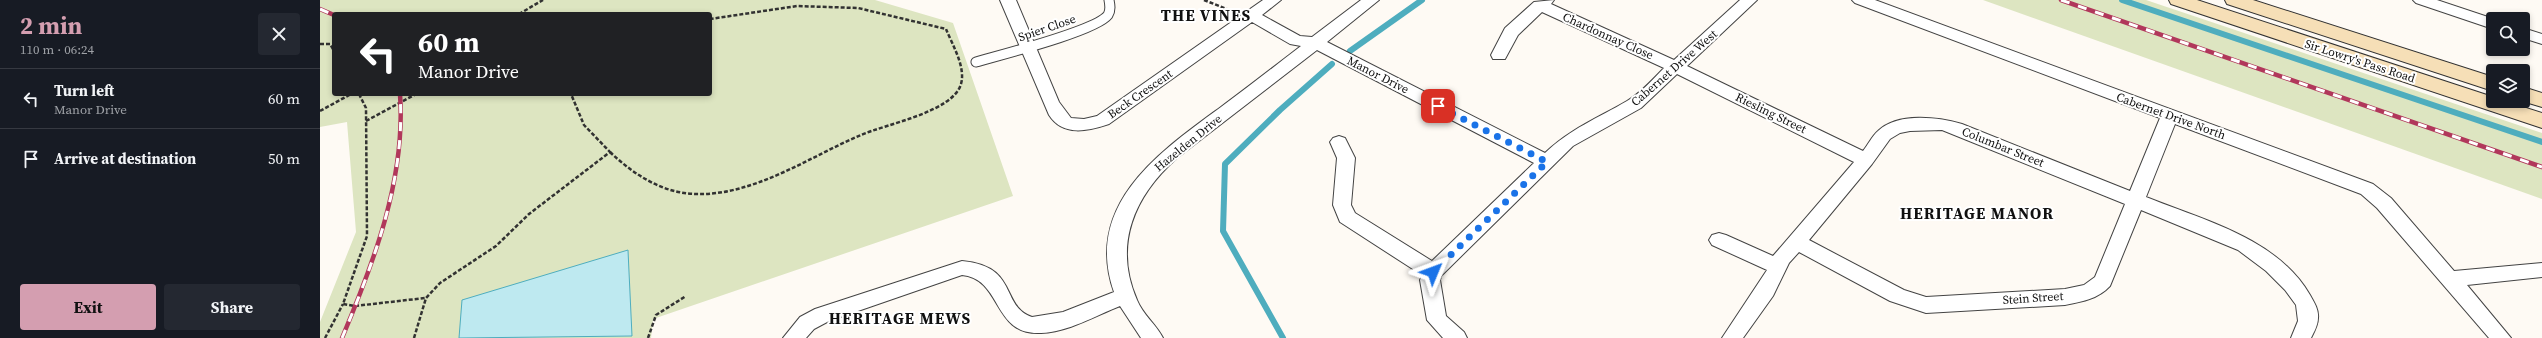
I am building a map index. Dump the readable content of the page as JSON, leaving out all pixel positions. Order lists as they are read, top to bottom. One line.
{"streets":{"main road":["Sir Lowry's Pass Road"],"street":["Chardonnay Close","Cabernet Drive West","Manor Drive","Beck Crescent","Riesling Street","Cabernet Drive North","Hazelden Drive","Columbar Street","Stein Street"],"lane":["Spier Close"]},"crossings":[["Spier Close","Beck Crescent"],["Chardonnay Close","Cabernet Drive West"],["Chardonnay Close","Riesling Street"],["Cabernet Drive West","Manor Drive"],["Cabernet Drive West","Riesling Street"],["Manor Drive","Beck Crescent"],["Manor Drive","Hazelden Drive"],["Riesling Street","Columbar Street"],["Cabernet Drive North","Stein Street"],["Columbar Street","Stein Street"]],"districts":["THE VINES","HERITAGE MANOR","HERITAGE MEWS"],"page":{"heading":["2 min","110 m · 06:24"],"turn":["60 m","Manor Drive"],"list":[{"name":"Turn left","note":"Manor Drive","value":"60 m"},{"name":"Arrive at destination","value":"50 m"}],"buttons":["Exit","Share"]}}
